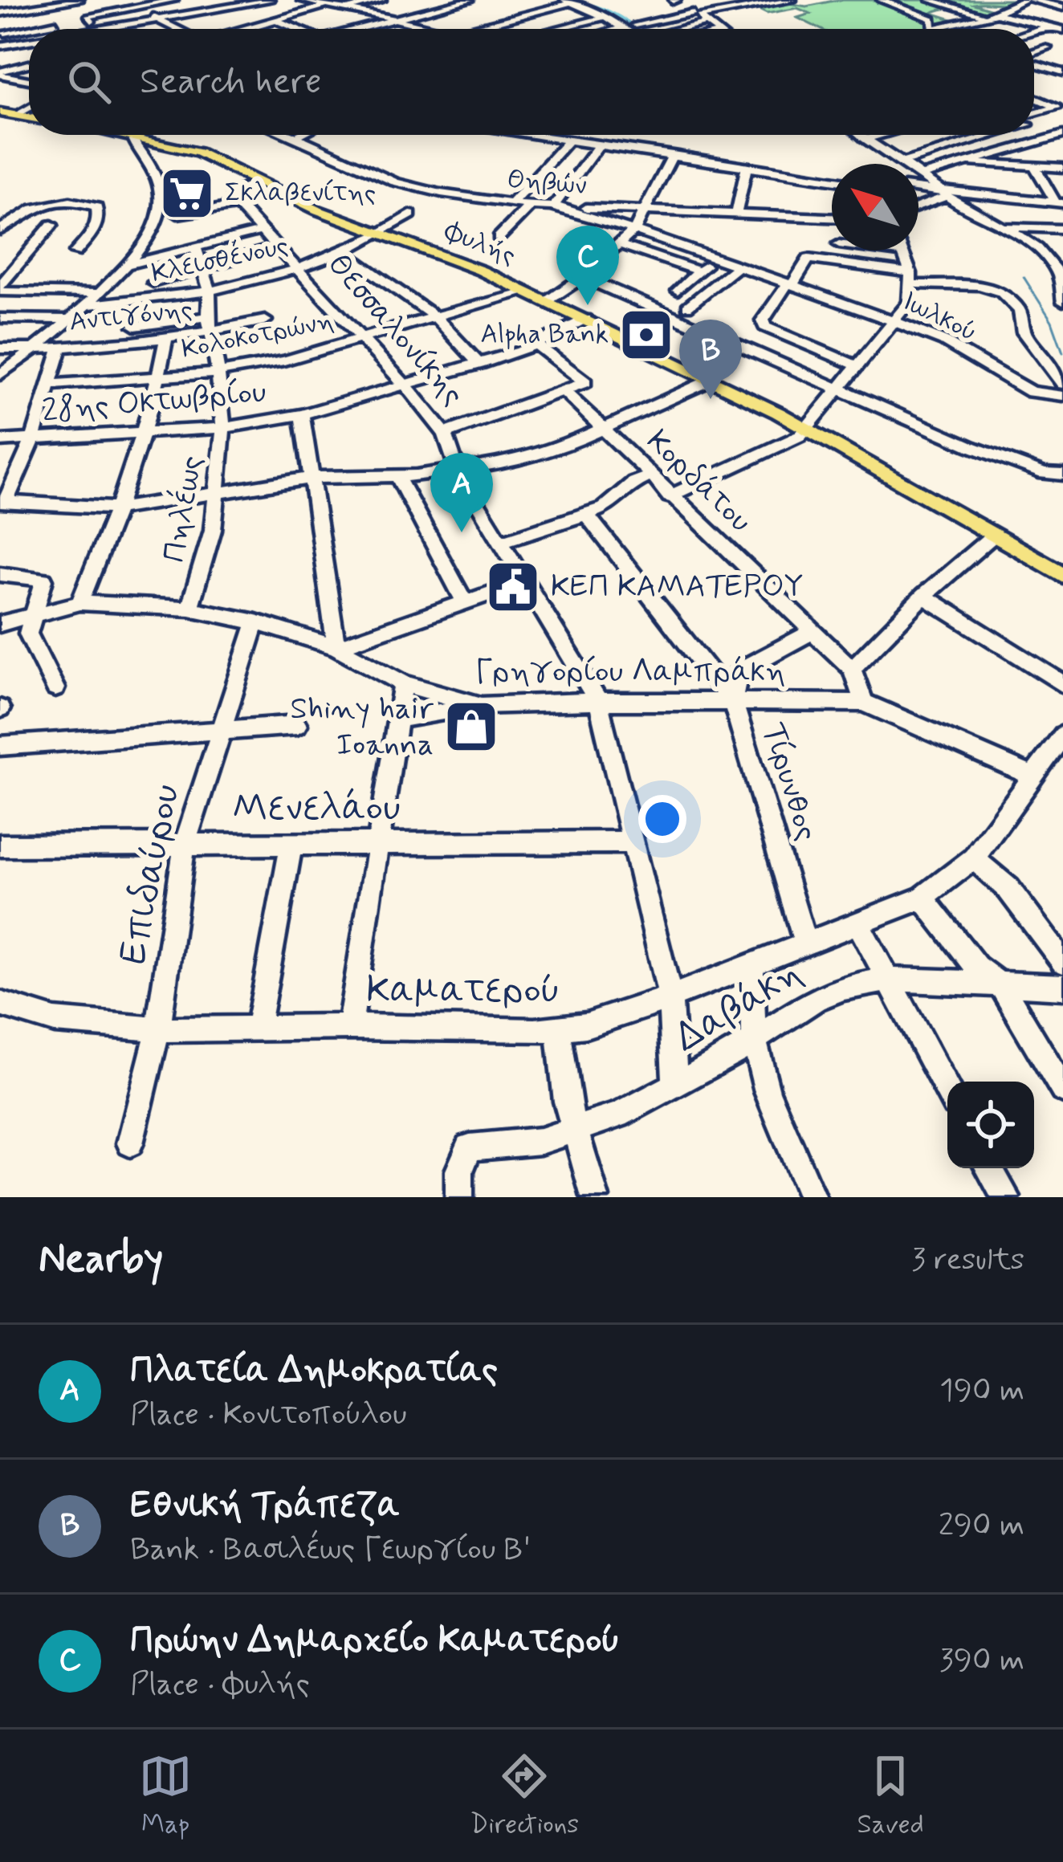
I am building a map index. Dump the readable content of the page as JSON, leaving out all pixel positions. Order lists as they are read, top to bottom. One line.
{"streets":{"main road":["Φυλής"],"street":["Θηβών","Κλεισθένους","Αντιγόνης","Ιωλκού","Θεσσαλονίκης","Κολοκοτρώνη","28ης Οκτωβρίου","Κορδάτου","Πηλέως","Γρηγορίου Λαμπράκη","Τίρυνθος","Μενελάου","Επιδαύρου","Καματερού","Δαβάκη"]},"crossings":[["Θηβών","Ιωλκού"],["Φυλής","Κλεισθένους"],["Φυλής","Κολοκοτρώνη"],["Φυλής","28ης Οκτωβρίου"],["Κλεισθένους","Θεσσαλονίκης"],["Κλεισθένους","Πηλέως"],["Αντιγόνης","Πηλέως"],["Θεσσαλονίκης","Κολοκοτρώνη"],["Θεσσαλονίκης","28ης Οκτωβρίου"],["Θεσσαλονίκης","Γρηγορίου Λαμπράκη"],["Θεσσαλονίκης","Μενελάου"],["Θεσσαλονίκης","Καματερού"],["Θεσσαλονίκης","Δαβάκη"],["Κολοκοτρώνη","Πηλέως"],["28ης Οκτωβρίου","Πηλέως"],["Κορδάτου","Γρηγορίου Λαμπράκη"],["Πηλέως","Γρηγορίου Λαμπράκη"],["Γρηγορίου Λαμπράκη","Τίρυνθος"],["Γρηγορίου Λαμπράκη","Επιδαύρου"],["Γρηγορίου Λαμπράκη","Καματερού"],["Τίρυνθος","Καματερού"],["Μενελάου","Επιδαύρου"],["Επιδαύρου","Καματερού"]],"places":{"supermarket":["Σκλαβενίτης"],"bank":["Alpha Bank"],"public building":["ΚΕΠ ΚΑΜΑΤΕΡΟΥ"],"shop":["Shiny hair Ioanna"]},"north":"top left","page":{"search":"Search here","pins":["C","B","A"],"heading":["Nearby","3 results"],"list":[{"mark":"A","name":"Πλατεία Δημοκρατίας","note":"Place · Κονιτοπούλου","value":"190 m"},{"mark":"B","name":"Εθνική Τράπεζα","note":"Bank · Βασιλέως Γεωργίου Β'","value":"290 m"},{"mark":"C","name":"Πρώην Δημαρχείο Καματερού","note":"Place · Φυλής","value":"390 m"}],"nav":["Map","Directions","Saved"]}}
